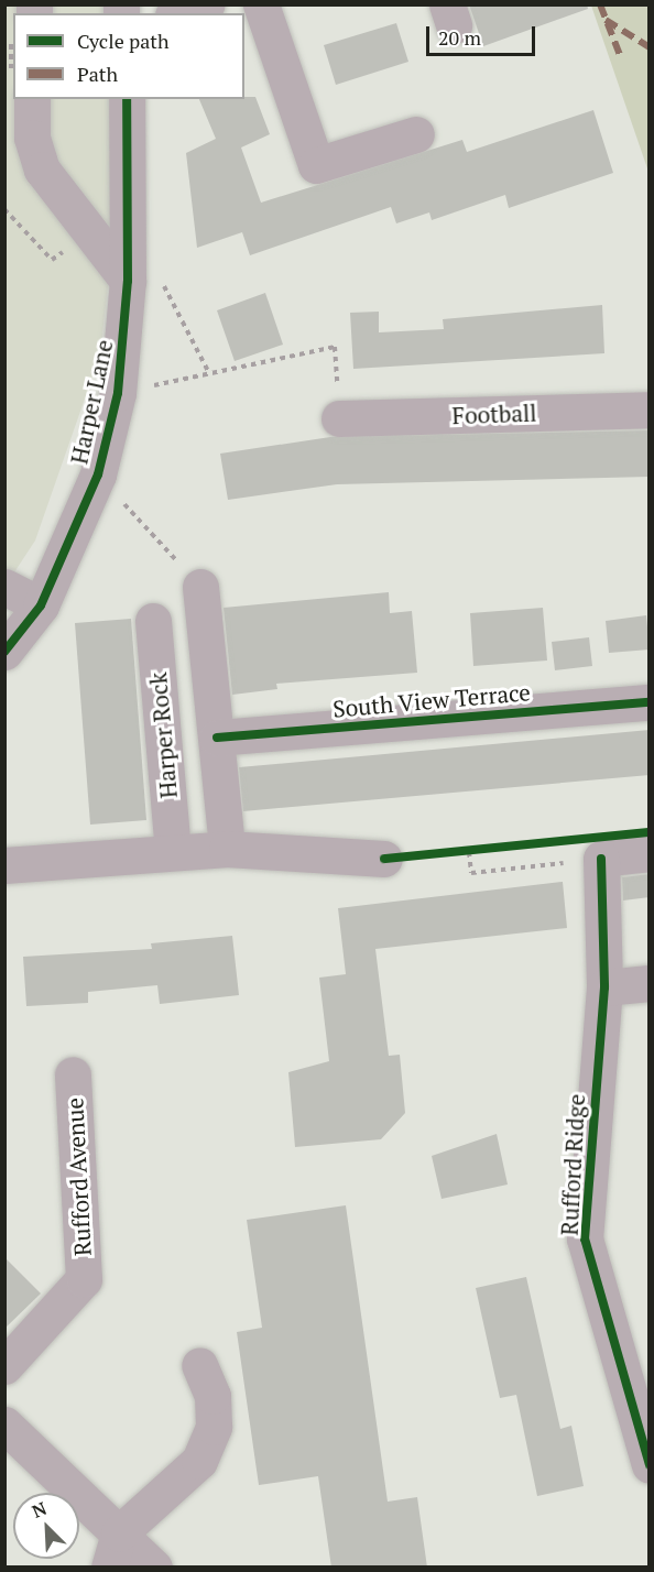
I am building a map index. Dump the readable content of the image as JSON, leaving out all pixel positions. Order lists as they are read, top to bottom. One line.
{"streets":{"street":["Harper Lane","Football","South View Terrace","Harper Rock","Rufford Ridge","Rufford Avenue"]},"legend":["Cycle path","Path"],"scale_bar":"20 m","north":"top left"}
